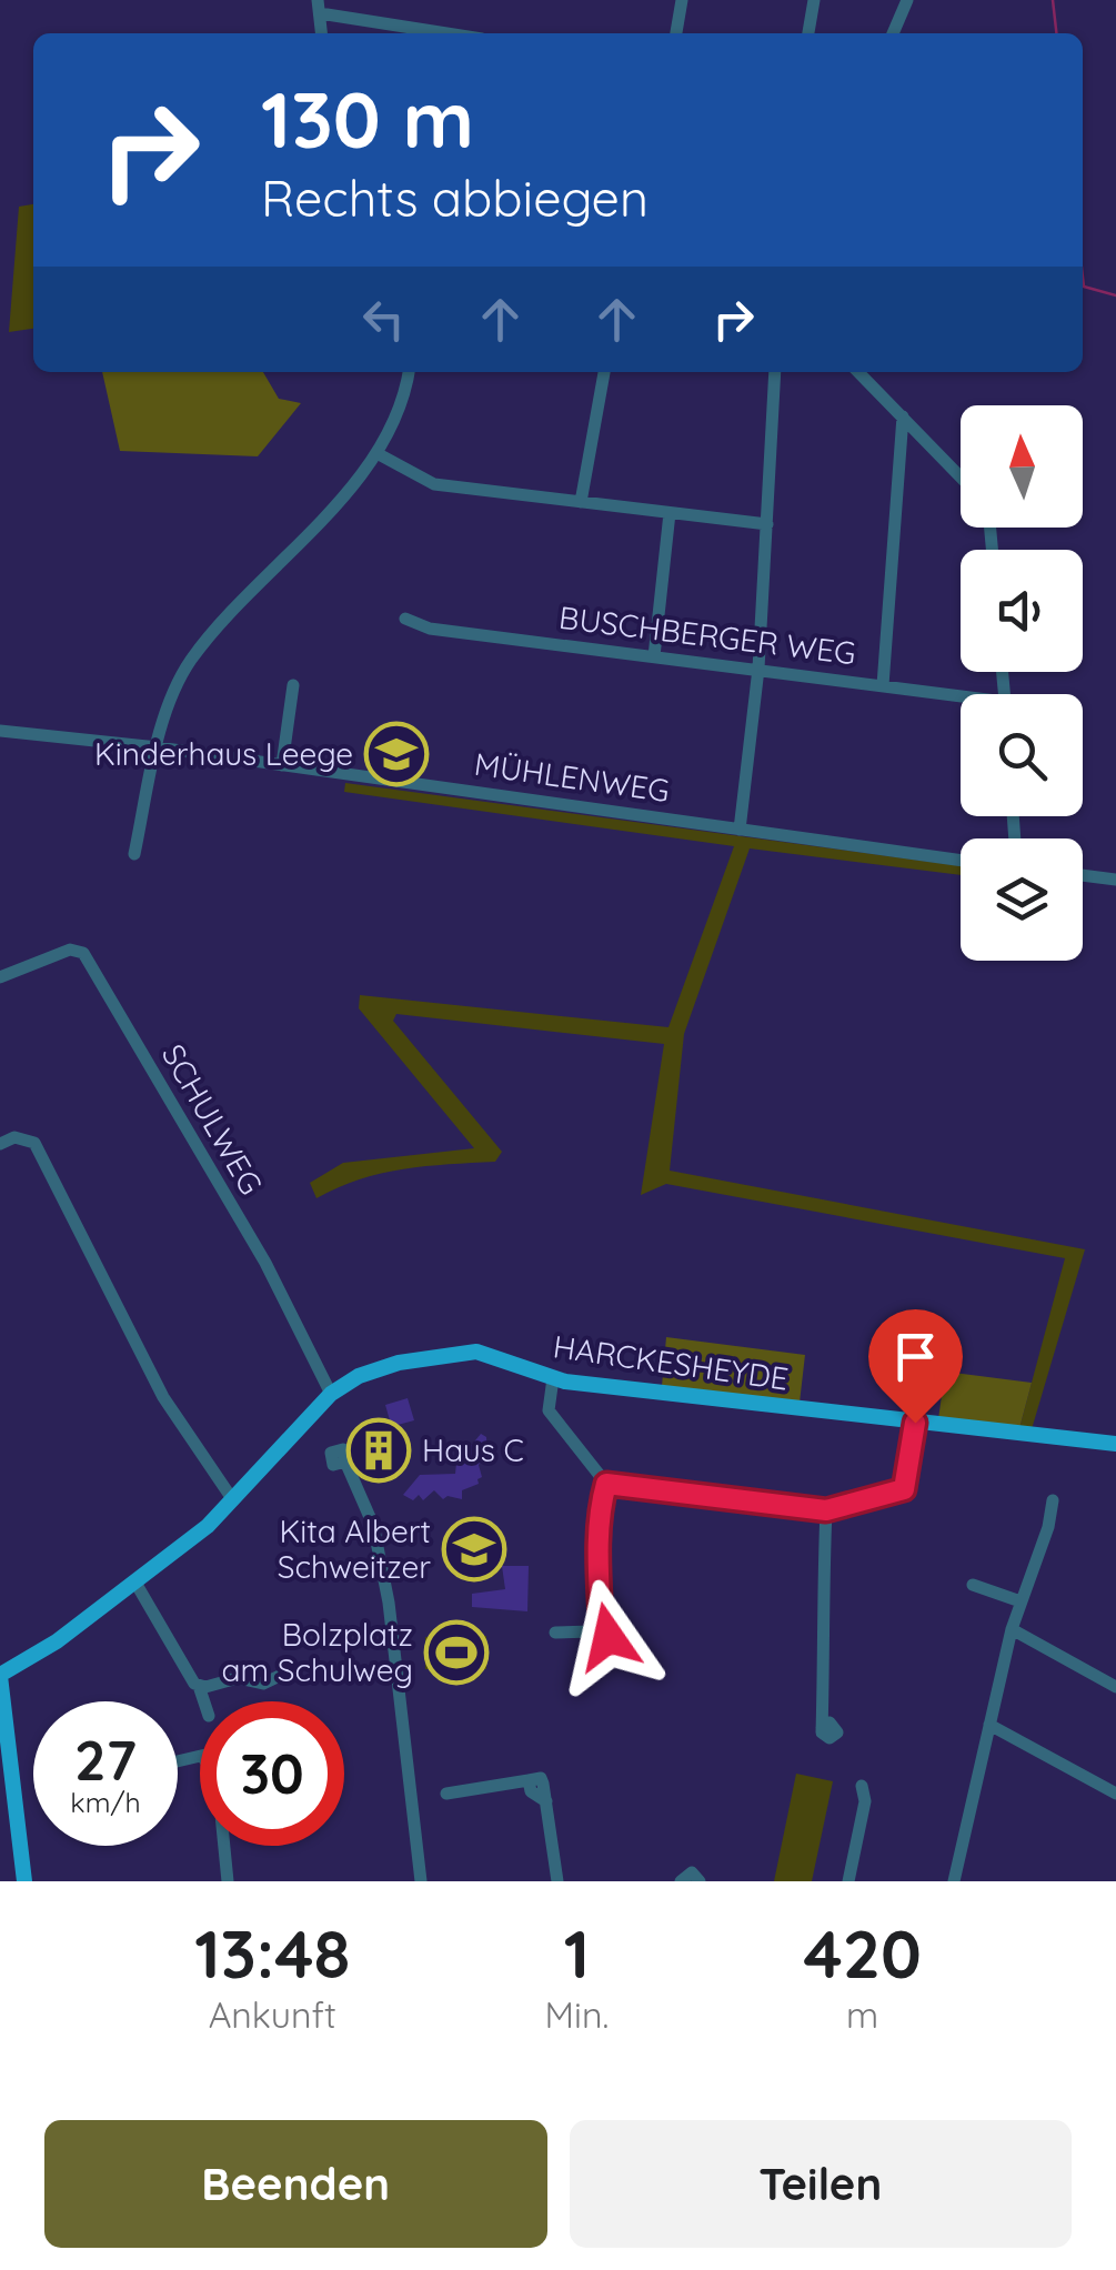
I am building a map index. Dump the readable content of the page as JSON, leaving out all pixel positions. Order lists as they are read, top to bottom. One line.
{"streets":{"main road":["HARCKESHEYDE"],"street":["BUSCHBERGER WEG","MÜHLENWEG","SCHULWEG"]},"crossings":[["SCHULWEG","HARCKESHEYDE"]],"places":{"school or university":["Kinderhaus Leege","Kita Albert Schweitzer"],"building":["Haus C"],"sports":["Bolzplatz am Schulweg"]},"north":"top","page":{"turn":["130 m","Rechts abbiegen"],"speed":"27 km/h","limit":"30","eta":["13:48","Ankunft","1","Min.","420","m"],"buttons":["Beenden","Teilen"]}}
